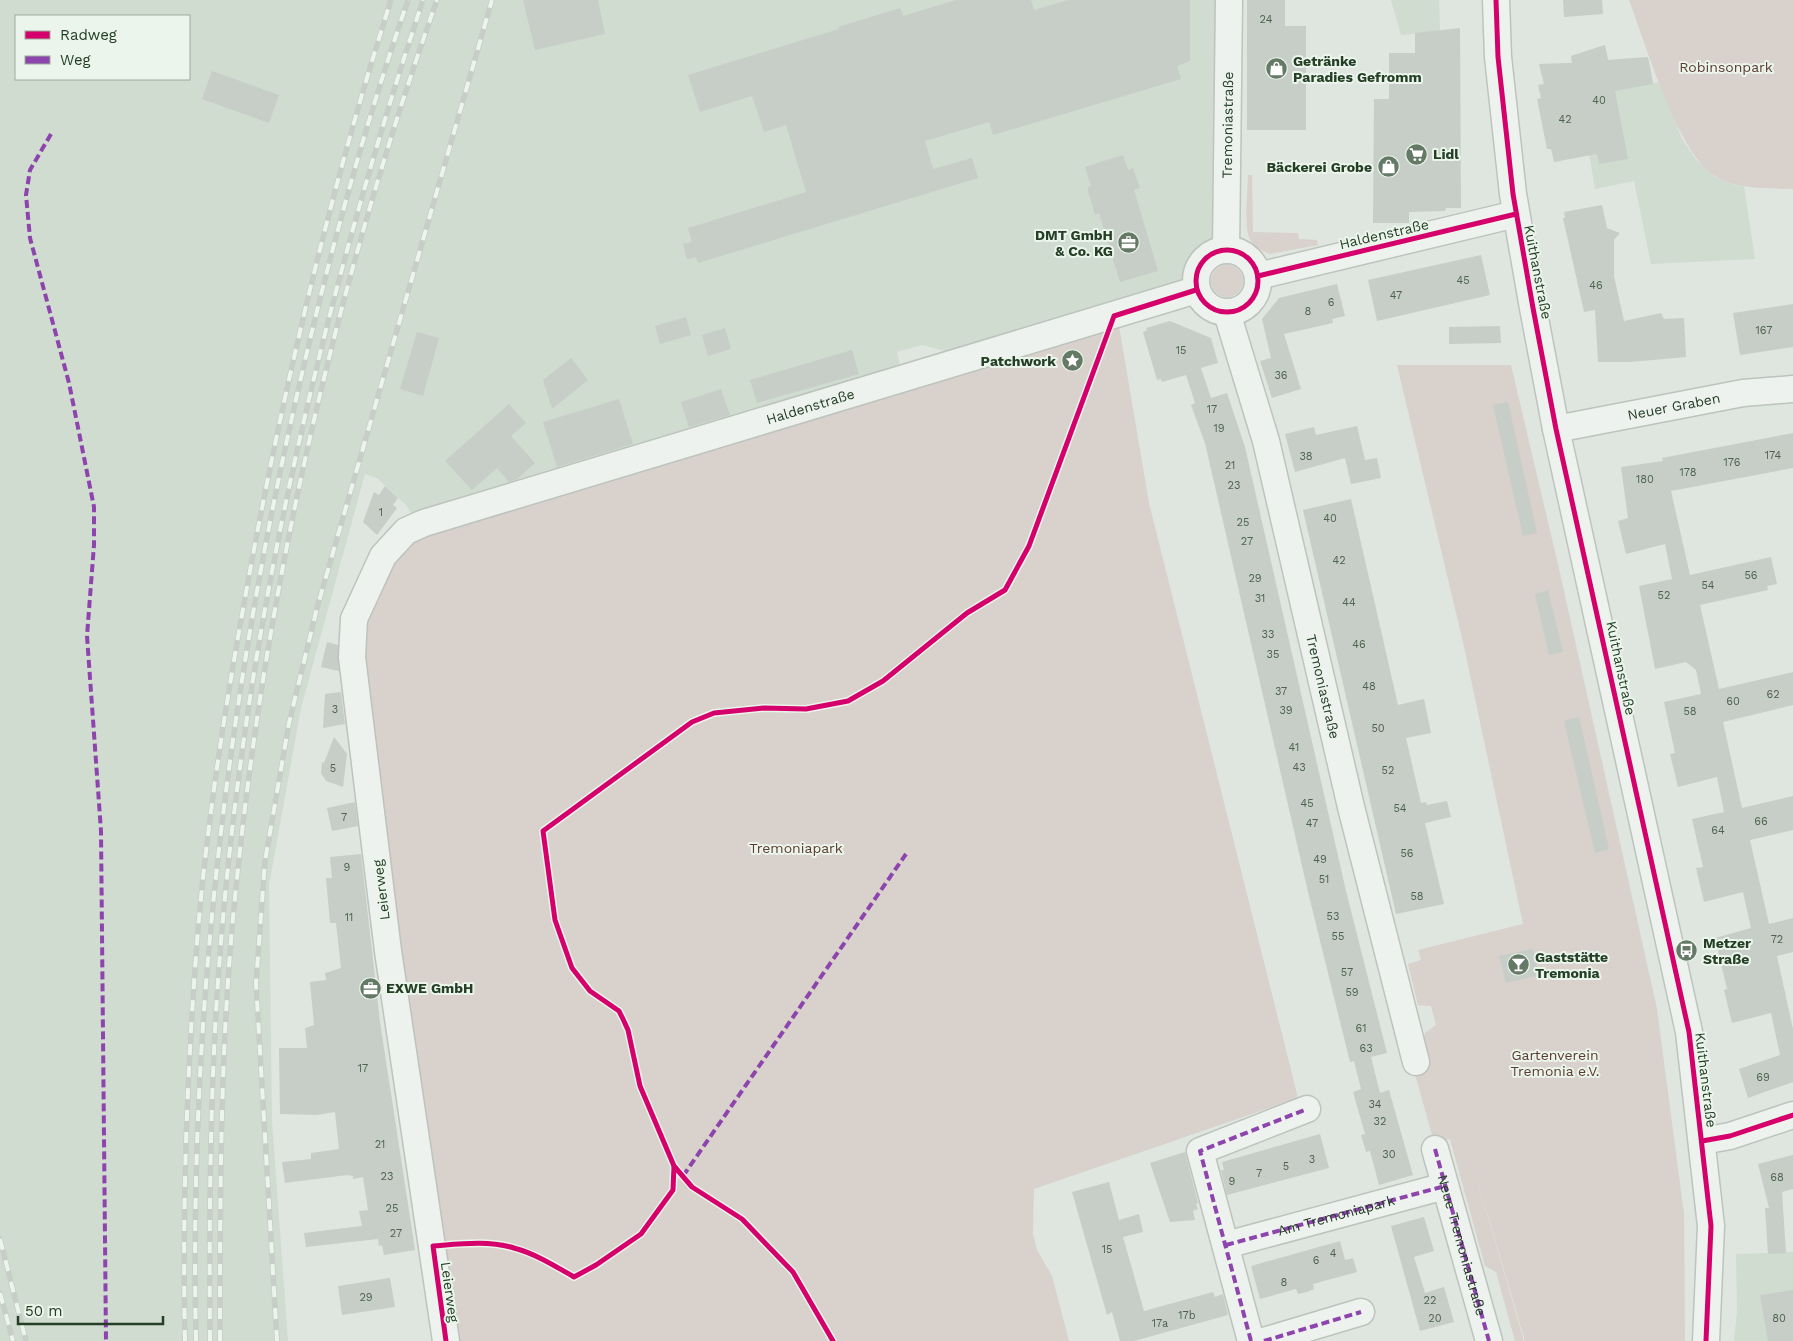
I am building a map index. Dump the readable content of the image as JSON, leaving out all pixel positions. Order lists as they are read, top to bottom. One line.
{"streets":{"street":["Tremoniastraße","Haldenstraße","Kuithanstraße","Neuer Graben","Leierweg","Am Tremoniapark","Neue Tremoniastraße"]},"crossings":[["Tremoniastraße","Haldenstraße"],["Haldenstraße","Kuithanstraße"],["Haldenstraße","Leierweg"],["Kuithanstraße","Neuer Graben"],["Am Tremoniapark","Neue Tremoniastraße"]],"parks":["Robinsonpark","Tremoniapark","Gartenverein Tremonia e.V."],"places":{"shop":["Getränke Paradies Gefromm","Bäckerei Grobe"],"supermarket":["Lidl"],"office":["DMT GmbH & Co. KG","EXWE GmbH"],"place":["Patchwork"],"bus stop":["Metzer Straße"],"bar":["Gaststätte Tremonia"]},"house_numbers":["24","40","42","45","46","47","6","8","167","15","36","17","19","174","38","176","21","178","180","23","1","40","25","27","42","56","29","54","52","31","44","33","46","35","48","37","62","60","3","39","58","50","41","43","5","52","45","54","7","66","47","64","56","49","9","51","58","53","11","55","72","57","59","61","63","17","69","34","32","21","30","3","5","7","23","68","9","25","27","15","4","6","8","29","22","17b","20","80","17a"],"legend":["Radweg","Weg"],"scale_bar":"50 m"}
